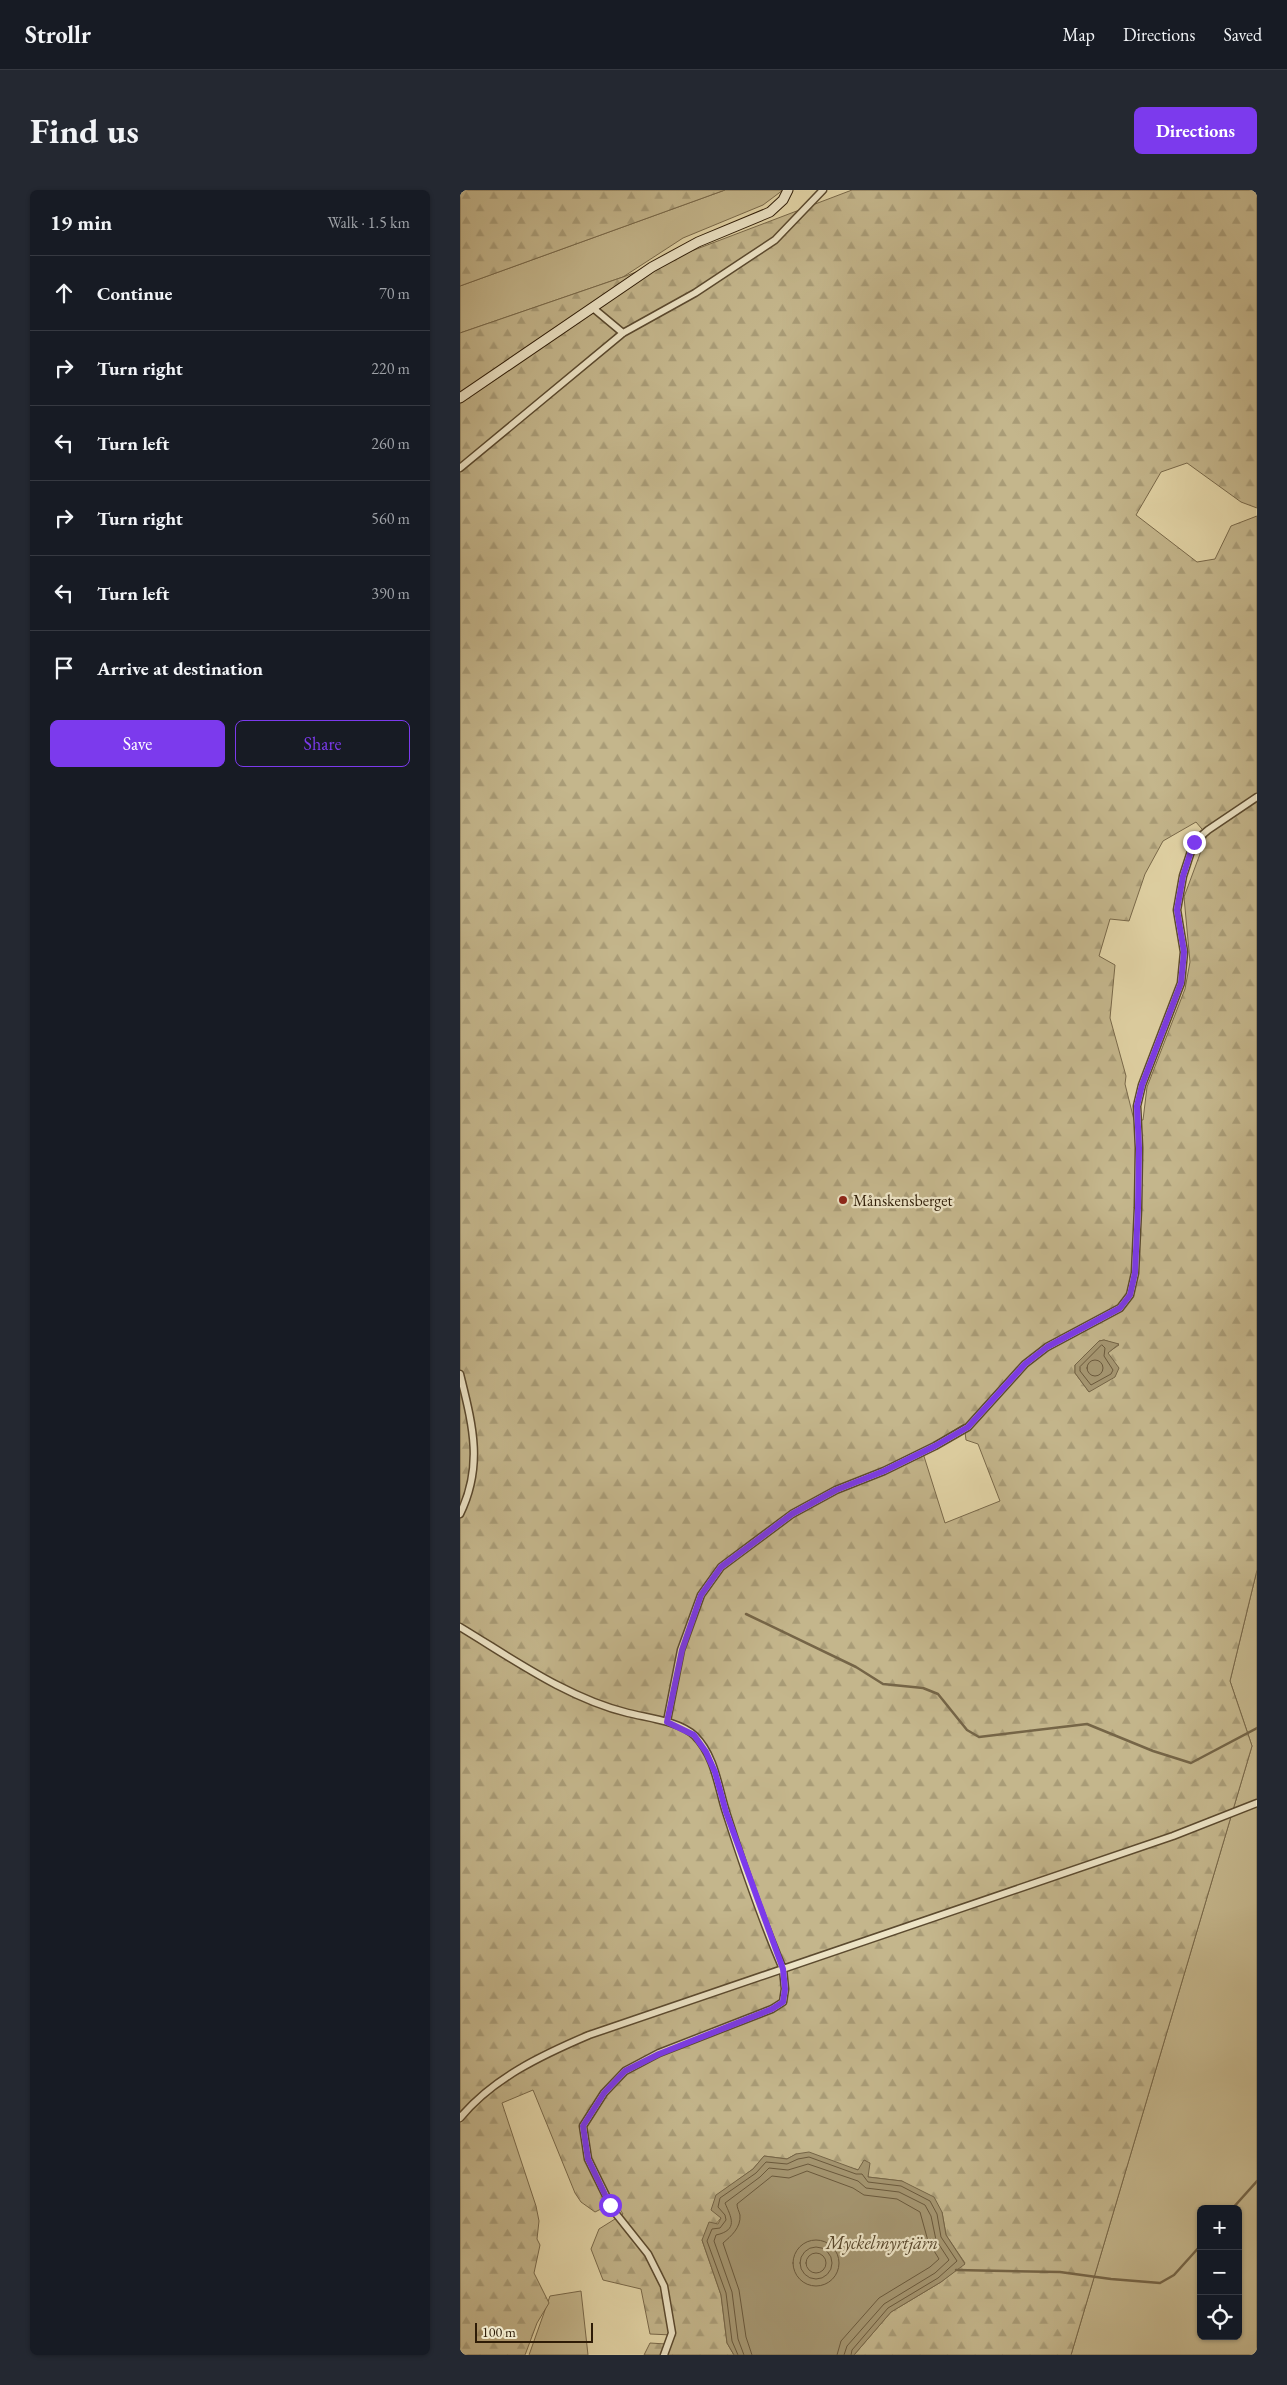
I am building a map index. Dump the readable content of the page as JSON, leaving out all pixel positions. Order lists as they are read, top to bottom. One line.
{"water":["Myckelmyrtjärn"],"places":["Månskensberget"],"scale_bar":"100 m","page":{"header":"Strollr","nav":["Map","Directions","Saved"],"buttons":["Directions",["Save","Share"]],"title":"Find us","heading":["19 min","Walk · 1.5 km"],"list":[["Continue","70 m"],["Turn right","220 m"],["Turn left","260 m"],["Turn right","560 m"],["Turn left","390 m"],"Arrive at destination"],"map_buttons":["+","−"],"scale":"100 m"}}
